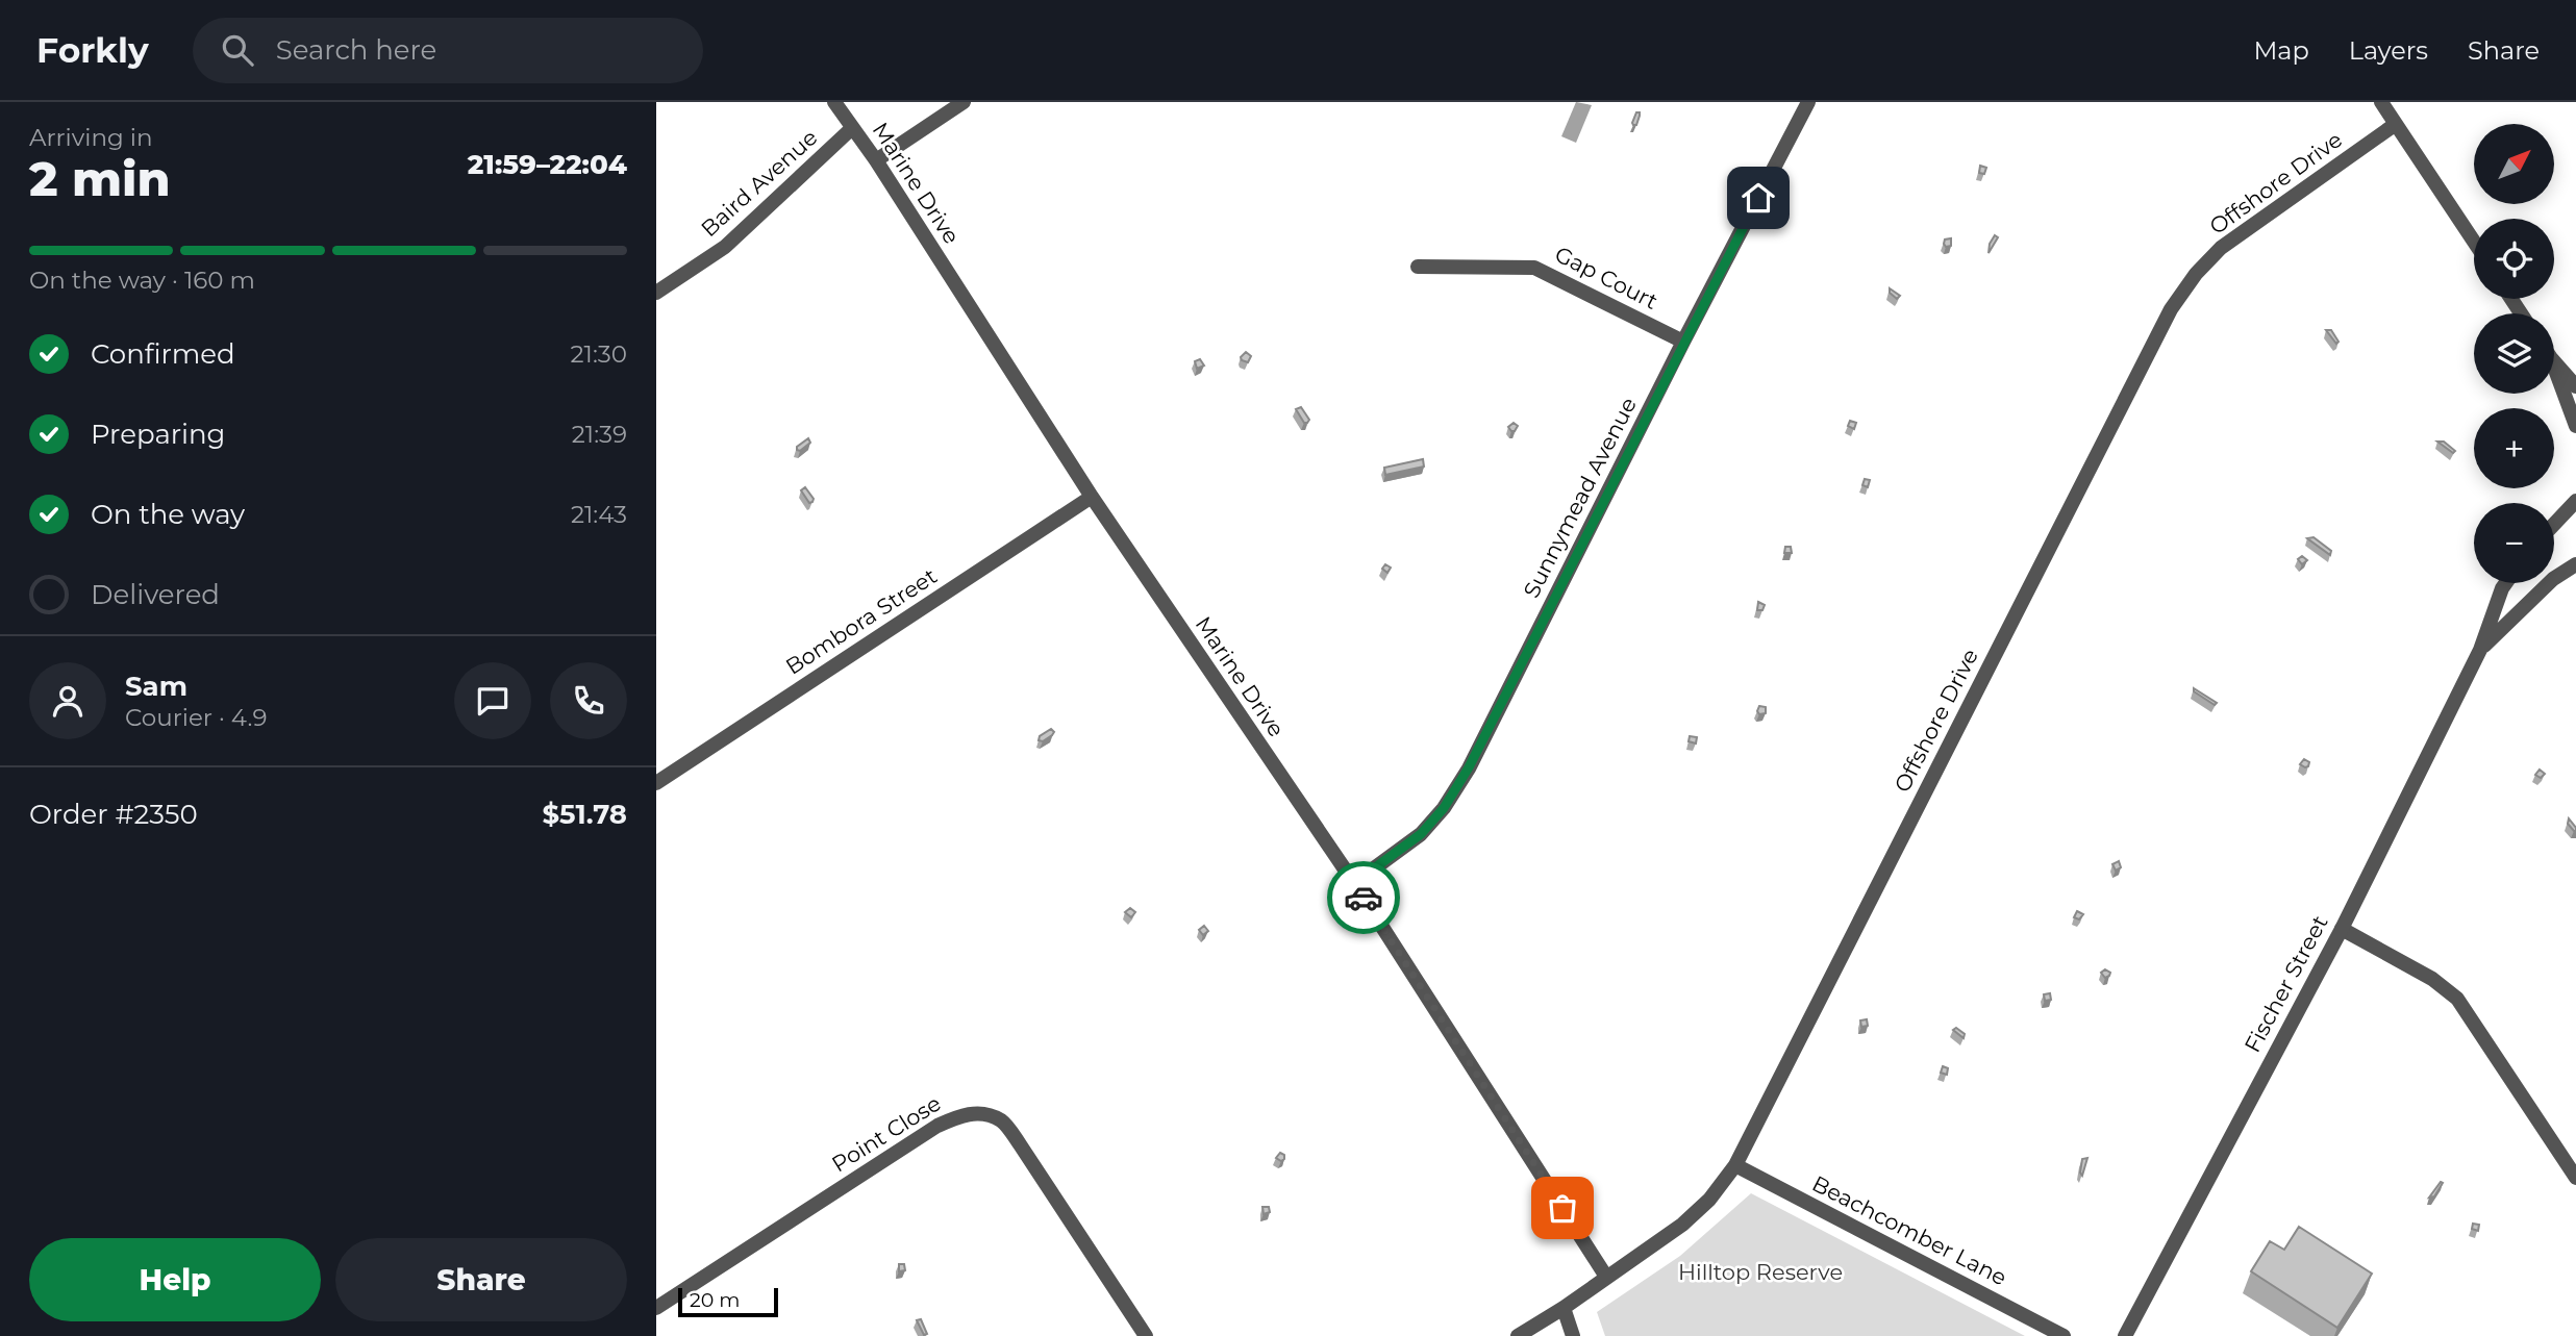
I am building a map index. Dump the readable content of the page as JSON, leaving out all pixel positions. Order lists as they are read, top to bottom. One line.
{"streets":{"street":["Baird Avenue","Marine Drive","Offshore Drive","Gap Court","Sunnymead Avenue","Bombora Street","Fischer Street","Point Close","Beachcomber Lane"]},"crossings":[["Baird Avenue","Marine Drive"],["Marine Drive","Offshore Drive"],["Marine Drive","Sunnymead Avenue"],["Marine Drive","Bombora Street"],["Offshore Drive","Beachcomber Lane"],["Gap Court","Sunnymead Avenue"]],"parks":["Hilltop Reserve"],"scale_bar":"20 m","north":"top right","page":{"header":"Forkly","search":"Search here","nav":["Map","Layers","Share"],"heading":["2 min","Arriving in","21:59–22:04"],"panel":["Sam","Courier · 4.9","Order #2350","$51.78"],"map_buttons":["+","−"],"bar":"On the way · 160 m","list":[["Confirmed","21:30"],["Preparing","21:39"],["On the way","21:43"],"Delivered"],"buttons":["Help","Share"],"scale":"20 m"}}
